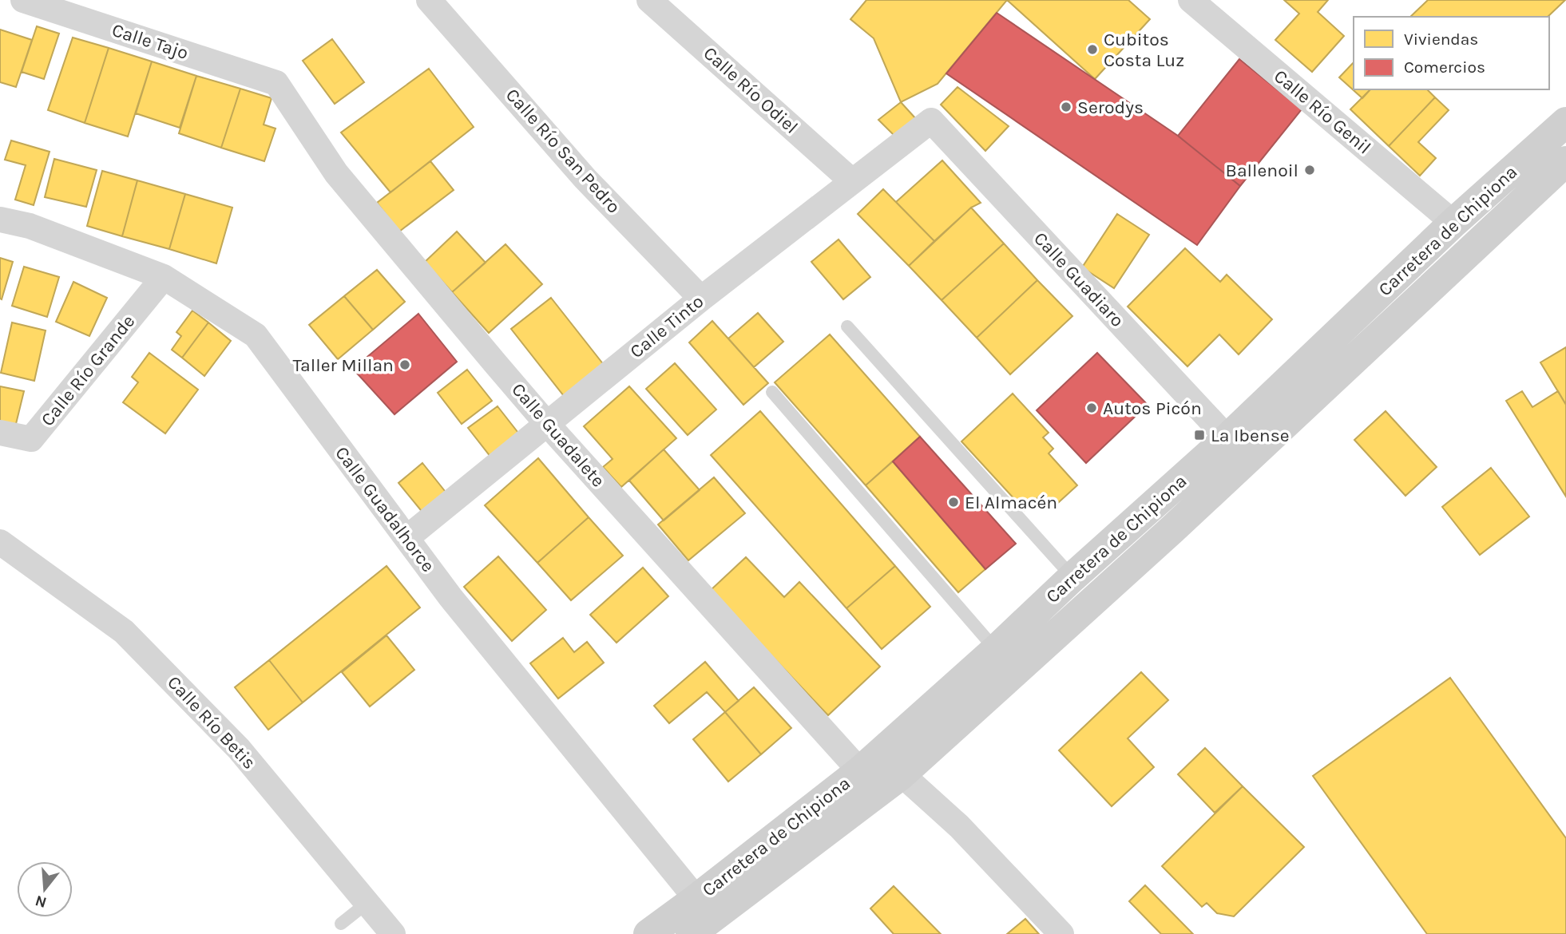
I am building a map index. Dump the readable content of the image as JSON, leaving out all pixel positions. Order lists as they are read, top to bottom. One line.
{"streets":{"main road":["Carretera de Chipiona"],"street":["Calle Tajo","Calle Río Odiel","Calle Río Genil","Calle Río San Pedro","Calle Guadiaro","Calle Tinto","Calle Río Grande","Calle Guadalete","Calle Guadalhorce","Calle Río Betis"]},"crossings":[["Calle Tajo","Calle Guadalete"],["Calle Río Odiel","Calle Tinto"],["Calle Río Genil","Carretera de Chipiona"],["Calle Río San Pedro","Calle Tinto"],["Carretera de Chipiona","Calle Guadiaro"],["Carretera de Chipiona","Calle Guadalete"],["Carretera de Chipiona","Calle Guadalhorce"],["Calle Guadiaro","Calle Tinto"],["Calle Tinto","Calle Guadalete"],["Calle Tinto","Calle Guadalhorce"],["Calle Río Grande","Calle Guadalhorce"]],"places":{"other":["Cubitos Costa Luz","Serodys","Ballenoil","Taller Millan","Autos Picón","El Almacén"],"transit":["La Ibense"]},"legend":["Viviendas","Comercios"],"north":"bottom"}
